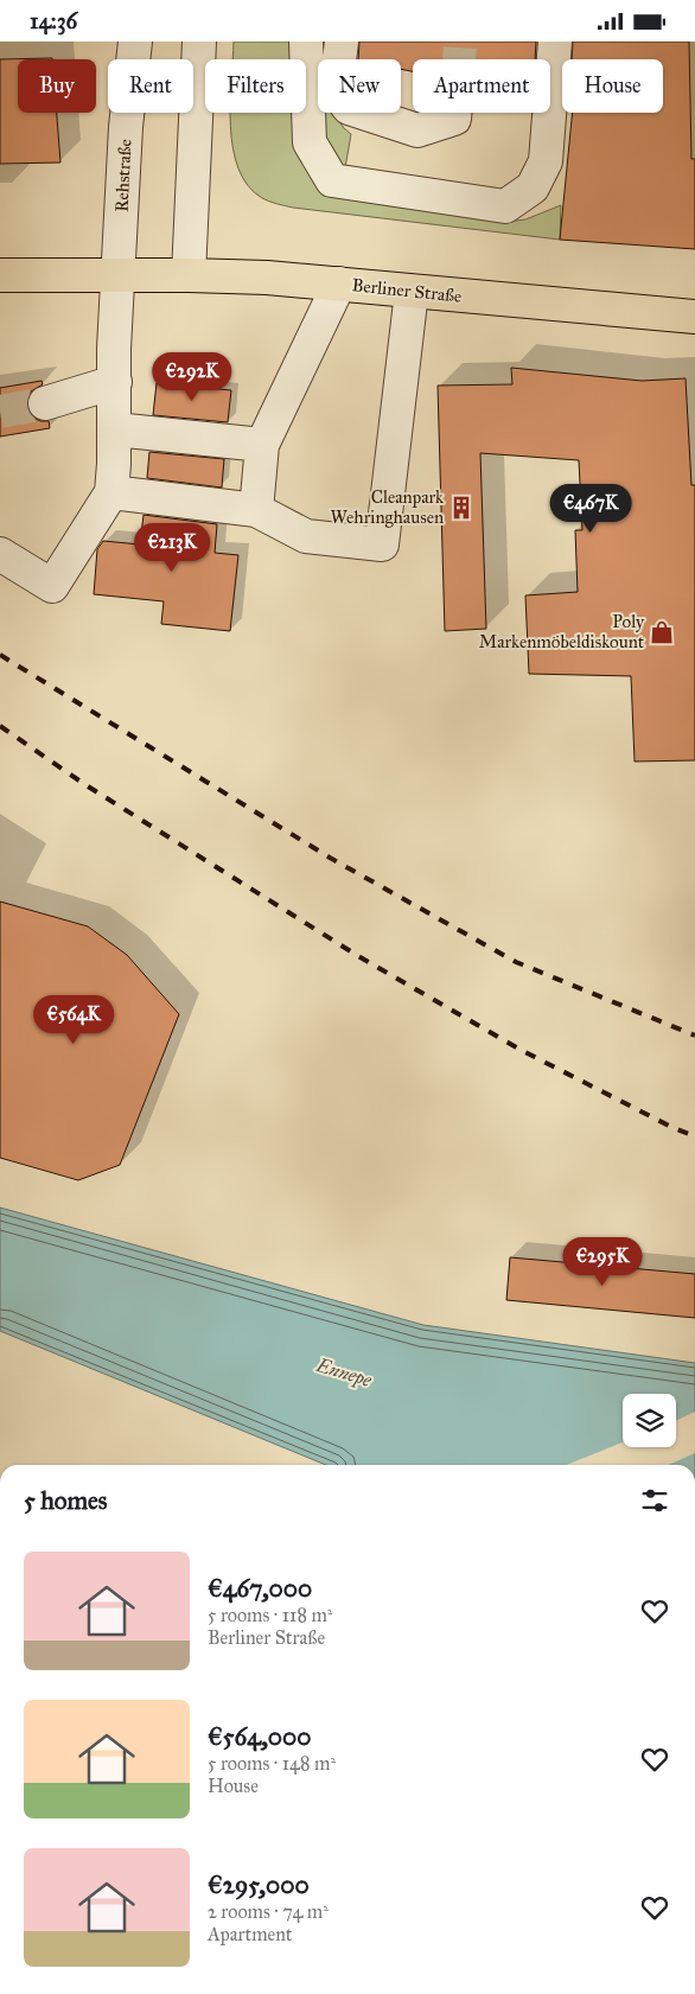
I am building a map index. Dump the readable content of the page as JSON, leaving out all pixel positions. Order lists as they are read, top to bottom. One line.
{"streets":{"main road":["Berliner Straße"],"street":["Rehstraße"]},"crossings":[["Rehstraße","Berliner Straße"]],"water":["Ennepe"],"places":{"building":["Cleanpark Wehringhausen"],"shop":["Poly Markenmöbeldiskount"]},"page":{"status":"14:36","chip":["Buy","Rent","Filters","New","Apartment","House"],"price":["€292K","€467K","€213K","€564K","€295K"],"heading":"5 homes","list":[{"name":"€467,000","note":"5 rooms · 118 m² · Berliner Straße"},{"name":"€564,000","note":"5 rooms · 148 m² · House"},{"name":"€295,000","note":"2 rooms · 74 m² · Apartment"}]}}
